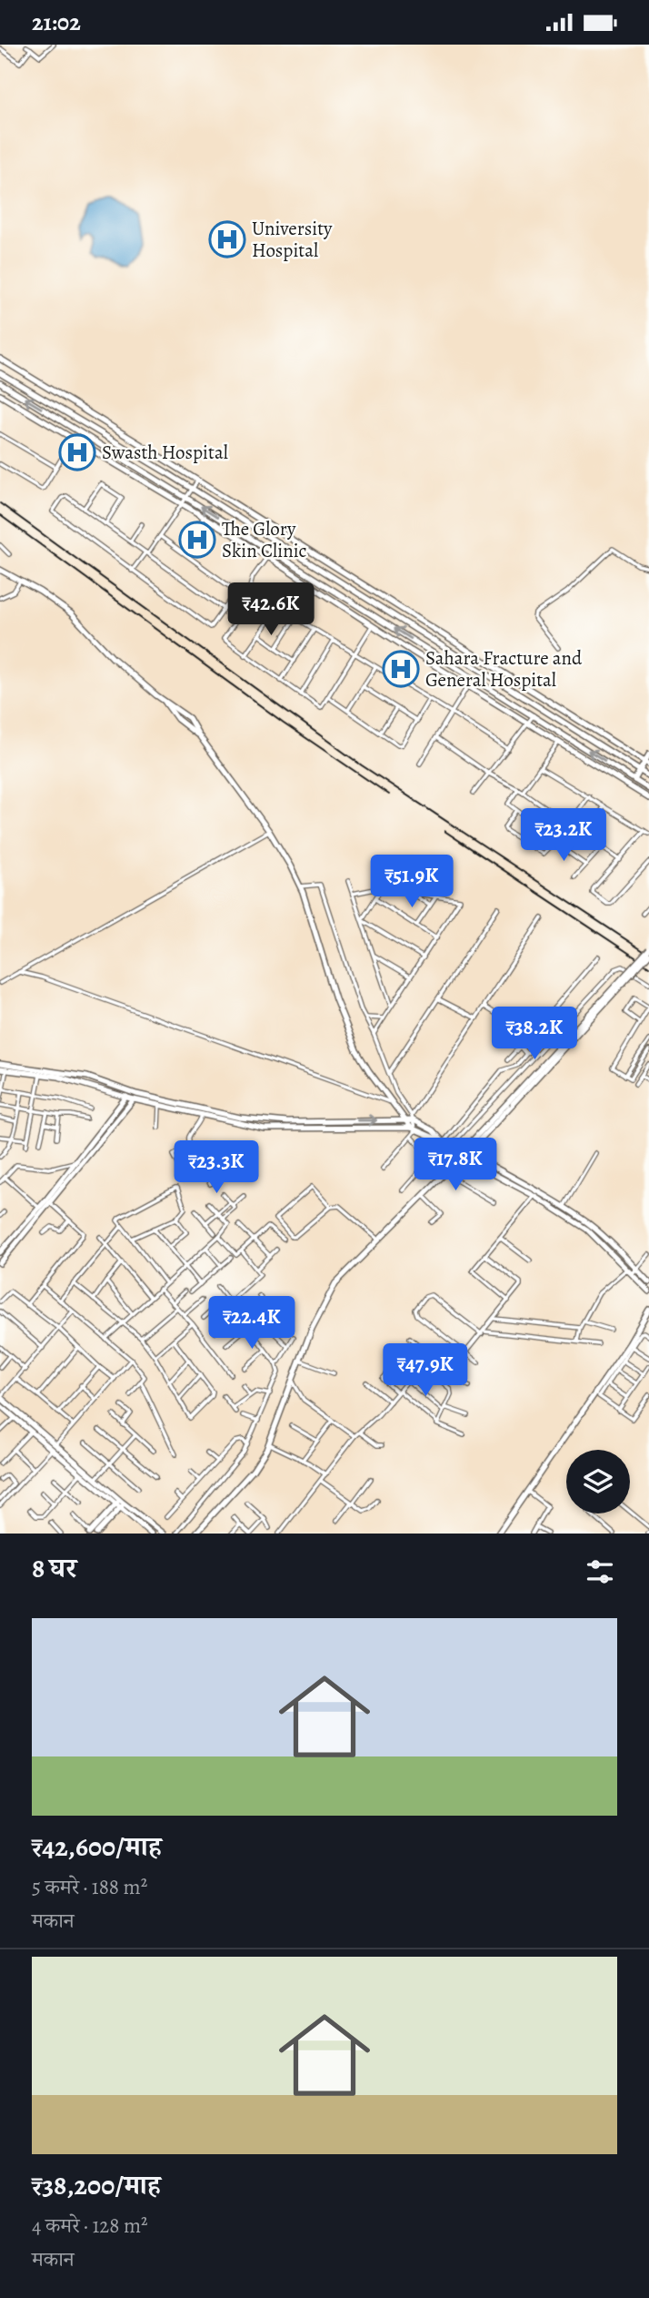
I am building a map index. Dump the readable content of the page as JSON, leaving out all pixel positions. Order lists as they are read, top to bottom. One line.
{"places":{"hospital":["University Hospital","Swasth Hospital","The Glory Skin Clinic","Sahara Fracture and General Hospital"]},"page":{"status":"21:02","price":["₹42.6K","₹23.2K","₹51.9K","₹38.2K","₹17.8K","₹23.3K","₹22.4K","₹47.9K"],"heading":"8 घर","list":[{"name":"₹42,600/माह","note":"5 कमरे · 188 m² · मकान"},{"name":"₹38,200/माह","note":"4 कमरे · 128 m² · मकान"}]}}
